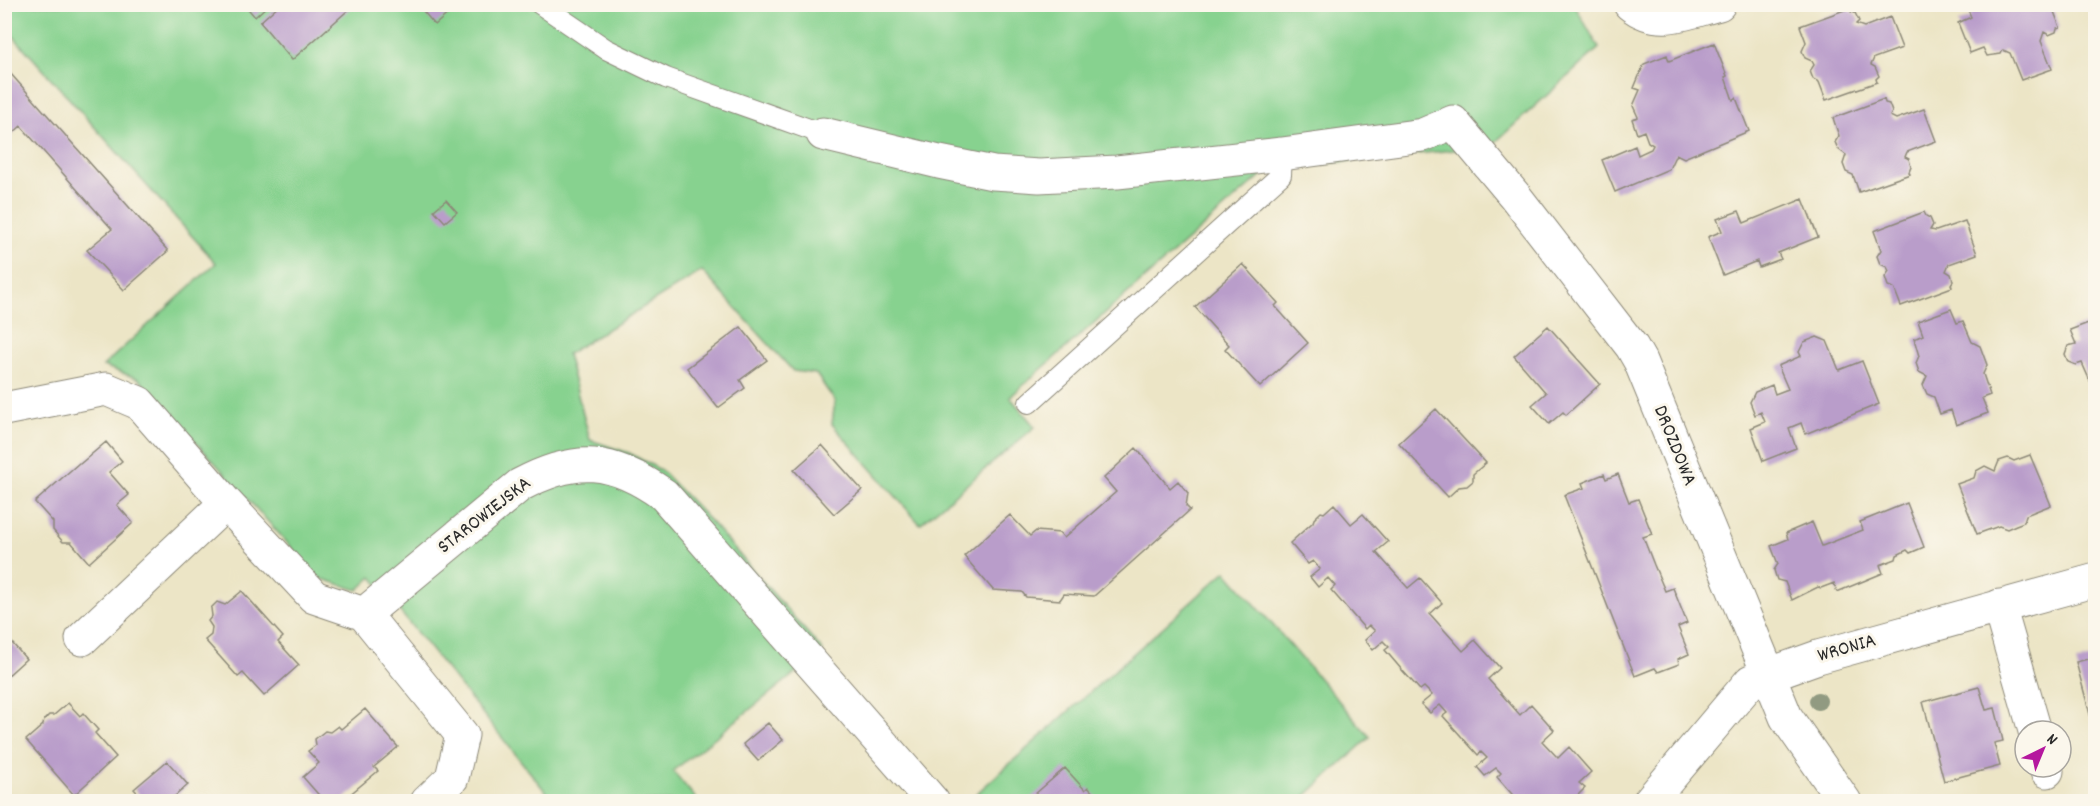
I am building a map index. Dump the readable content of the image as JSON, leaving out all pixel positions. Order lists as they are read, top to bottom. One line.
{"streets":{"street":["DROZDOWA","STAROWIEJSKA","WRONIA"]},"crossings":[["DROZDOWA","WRONIA"]],"north":"top right"}
